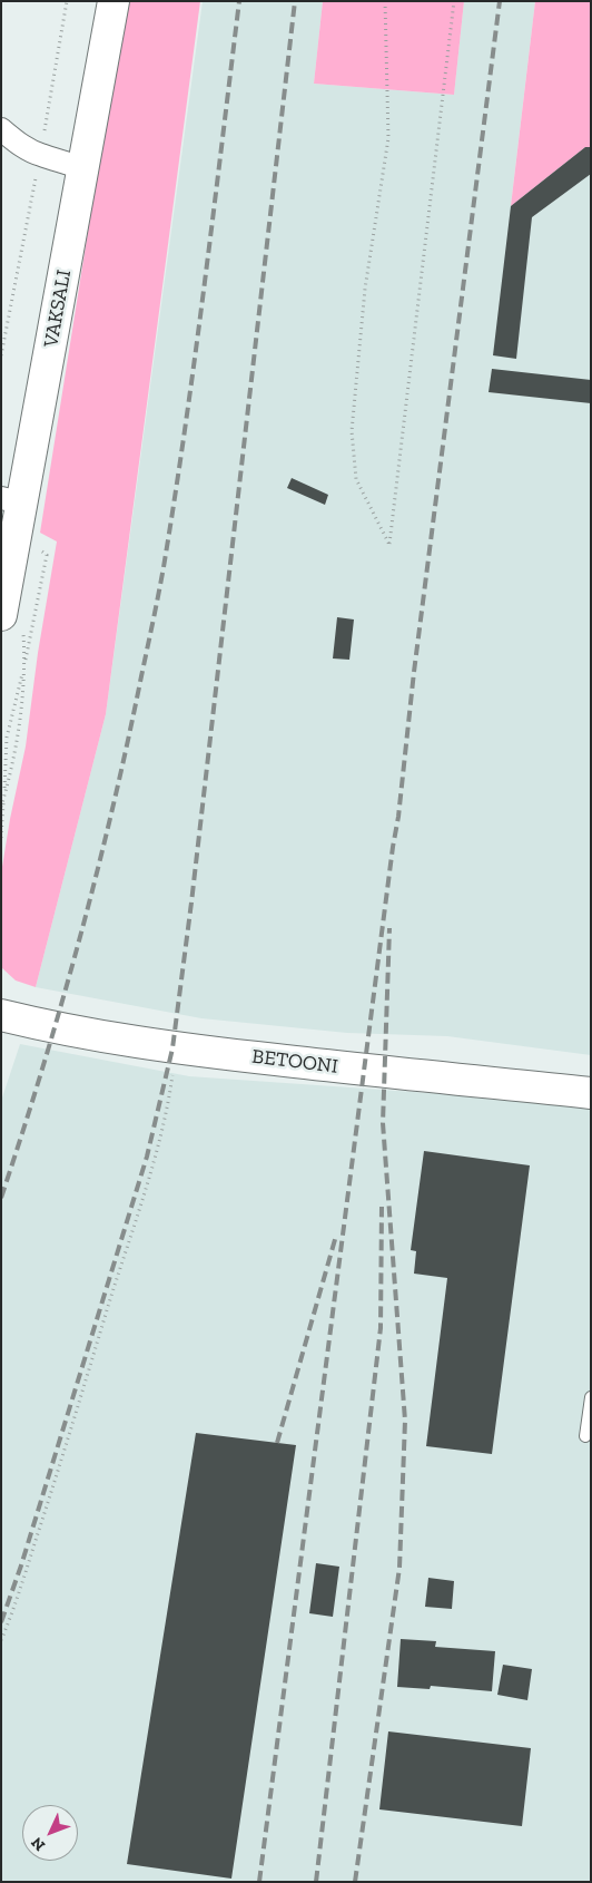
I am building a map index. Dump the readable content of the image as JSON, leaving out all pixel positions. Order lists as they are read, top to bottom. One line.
{"streets":{"street":["VAKSALI","BETOONI"]},"north":"bottom left"}
